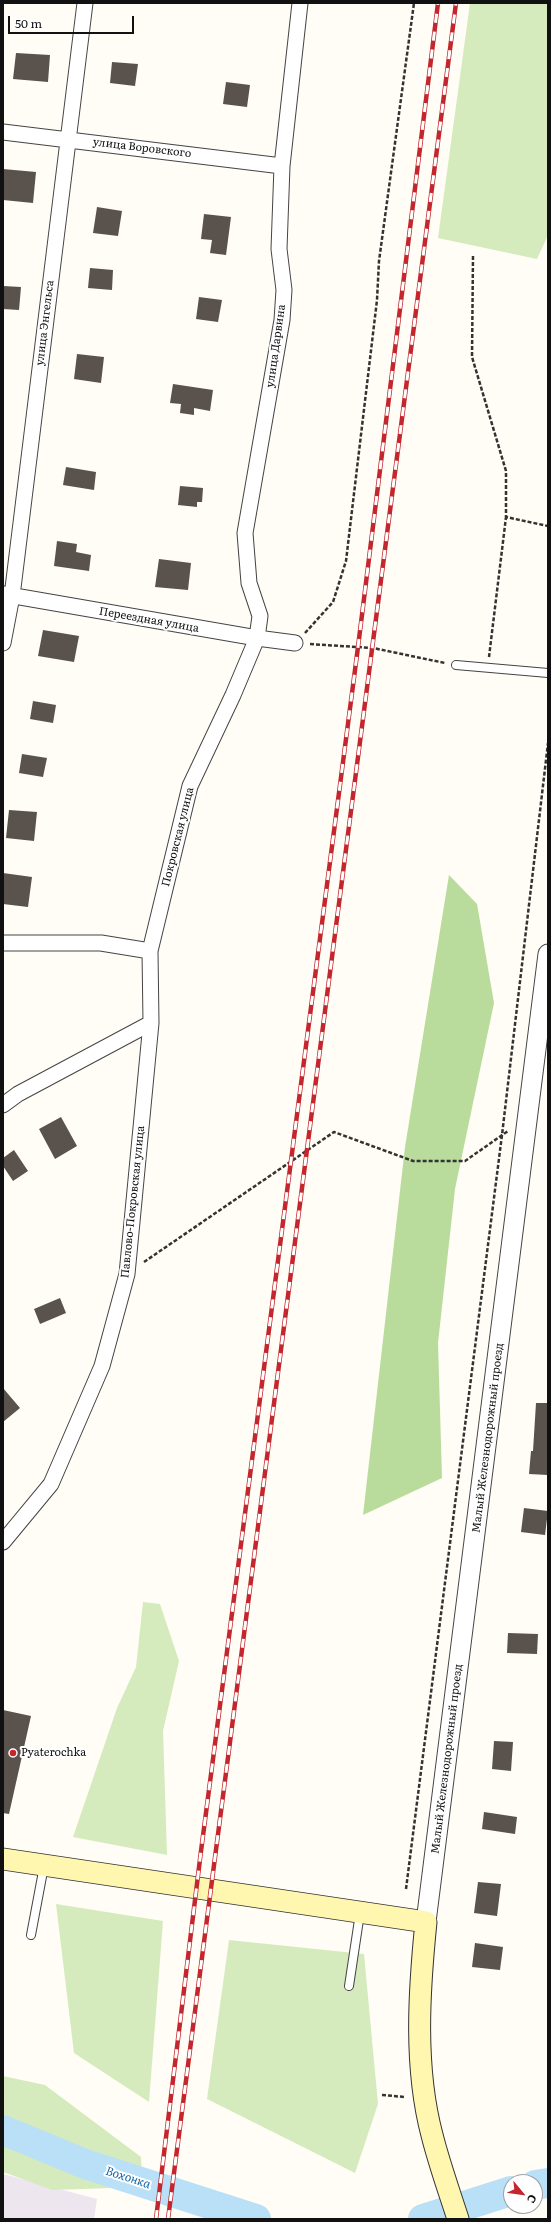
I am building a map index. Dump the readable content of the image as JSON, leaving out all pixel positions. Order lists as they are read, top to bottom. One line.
{"streets":{"street":["улица Воровского","улица Энгельса","улица Дарвина","Переездная улица","Покровская улица","Павлово-Покровская улица","Малый Железнодорожный проезд"]},"crossings":[["улица Воровского","улица Энгельса"],["улица Воровского","улица Дарвина"],["улица Энгельса","Переездная улица"],["улица Дарвина","Переездная улица"],["улица Дарвина","Покровская улица"],["Переездная улица","Покровская улица"],["Покровская улица","Павлово-Покровская улица"]],"water":["Вохонка"],"places":["Pyaterochka"],"scale_bar":"50 m","north":"bottom right"}
